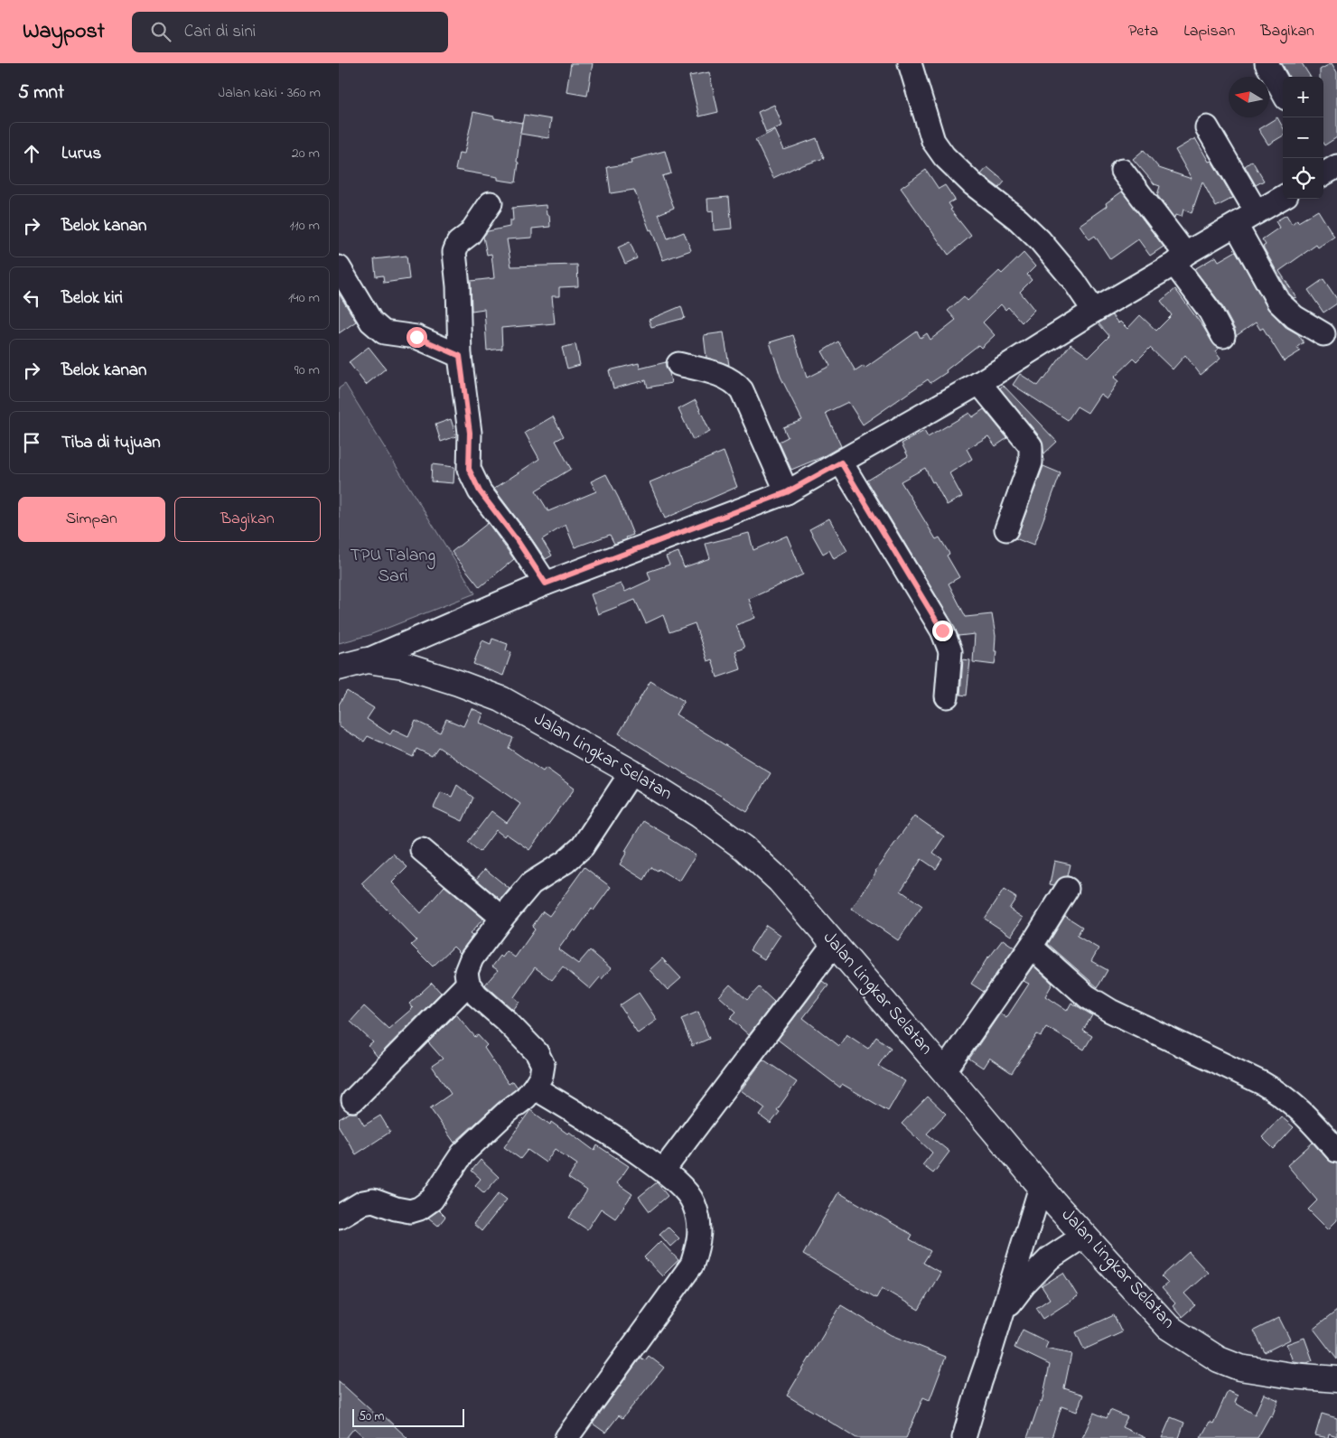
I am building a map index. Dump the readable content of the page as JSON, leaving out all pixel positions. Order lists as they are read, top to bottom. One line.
{"streets":{"highway":["Jalan Lingkar Selatan"]},"parks":["TPU Talang Sari"],"scale_bar":"50 m","north":"left","page":{"header":"Waypost","search":"Cari di sini","nav":["Peta","Lapisan","Bagikan"],"heading":["5 mnt","Jalan kaki · 360 m"],"map_buttons":["+","−"],"list":[["Lurus","20 m"],["Belok kanan","110 m"],["Belok kiri","140 m"],["Belok kanan","90 m"],"Tiba di tujuan"],"buttons":["Simpan","Bagikan"],"scale":"50 m"}}
